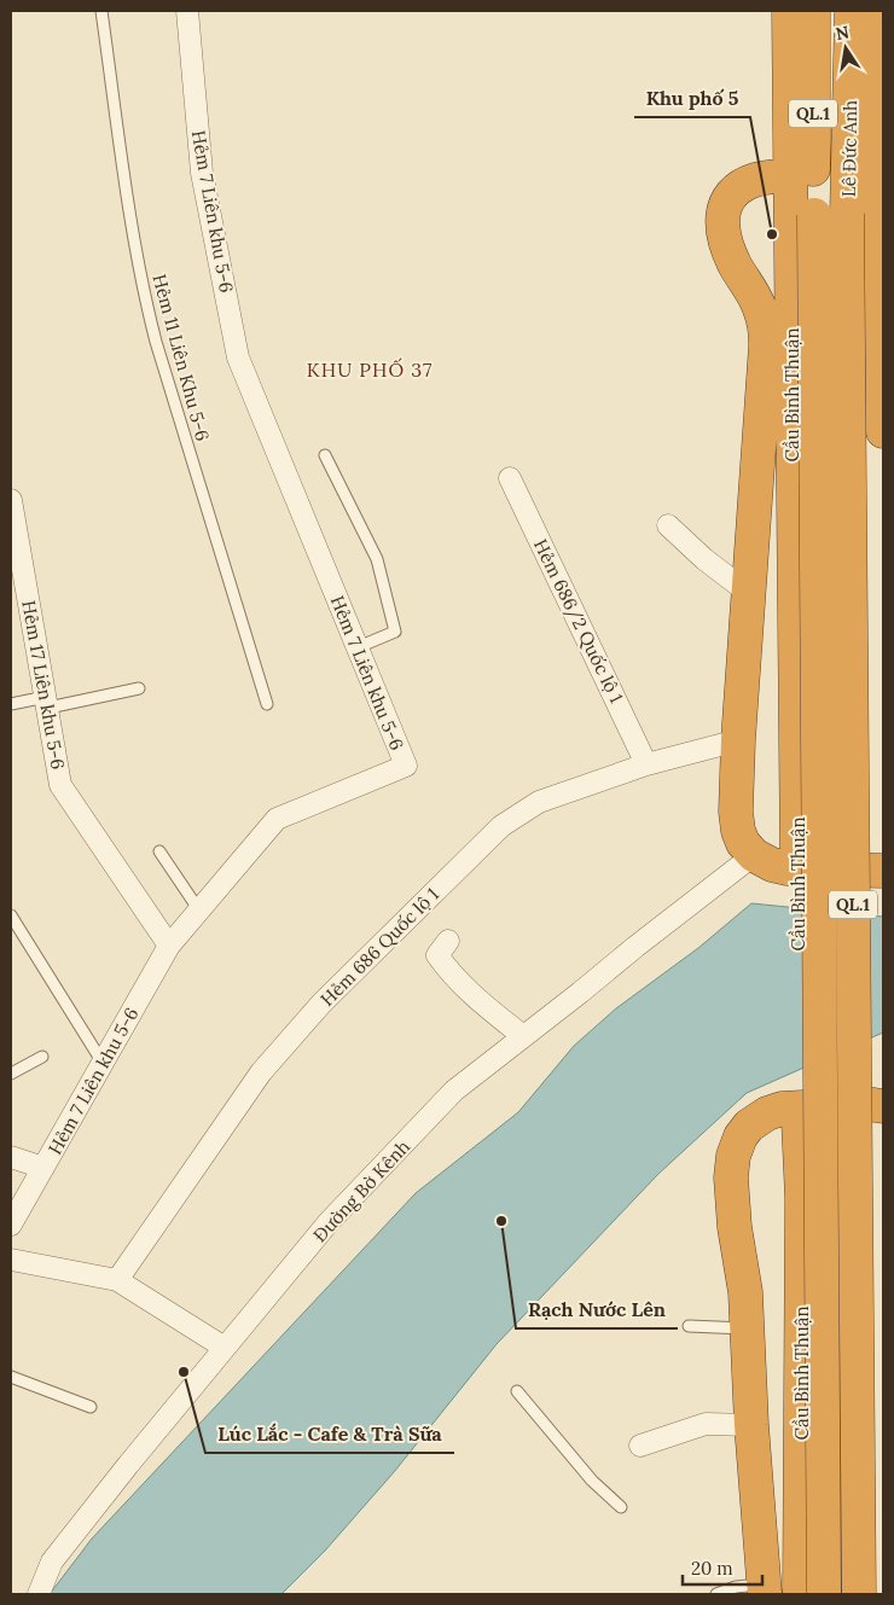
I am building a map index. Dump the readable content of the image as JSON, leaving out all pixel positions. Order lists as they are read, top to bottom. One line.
{"streets":{"highway":["QL.1","Lê Đức Anh","Cầu Bình Thuận"],"street":["Hẻm 7 Liên khu 5-6","Hẻm 686/2 Quốc lộ 1","Hẻm 17 Liên khu 5-6","Hẻm 686 Quốc lộ 1","Đường Bờ Kênh"],"lane":["Hẻm 11 Liên Khu 5-6"]},"crossings":[["QL.1","Cầu Bình Thuận"],["Lê Đức Anh","Cầu Bình Thuận"],["Hẻm 7 Liên khu 5-6","Hẻm 17 Liên khu 5-6"],["Hẻm 686/2 Quốc lộ 1","Hẻm 686 Quốc lộ 1"]],"districts":["KHU PHỐ 37"],"places":["Khu phố 5","Rạch Nước Lên","Lúc Lắc - Cafe & Trà Sữa"],"scale_bar":"20 m","north":"top"}
